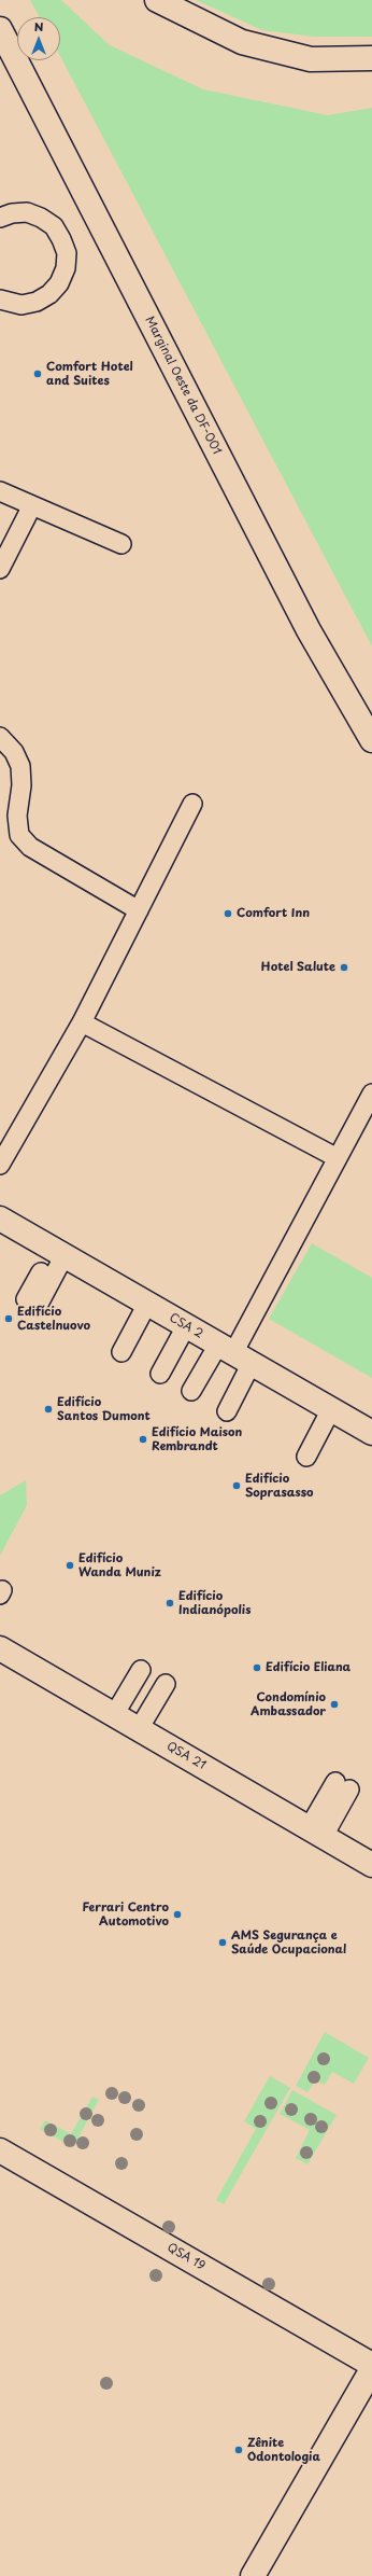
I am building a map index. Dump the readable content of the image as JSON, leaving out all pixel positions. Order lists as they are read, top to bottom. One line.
{"streets":{"main road":["Marginal Oeste da DF-001","CSA 2","QSA 21","QSA 19"]},"places":["Comfort Hotel and Suites","Comfort Inn","Hotel Salute","Edifício Castelnuovo","Edifício Santos Dumont","Edifício Maison Rembrandt","Edifício Soprasasso","Edifício Wanda Muniz","Edifício Indianópolis","Edifício Eliana","Condomínio Ambassador","Ferrari Centro Automotivo","AMS Segurança e Saúde Ocupacional","Zênite Odontologia"],"north":"top"}
